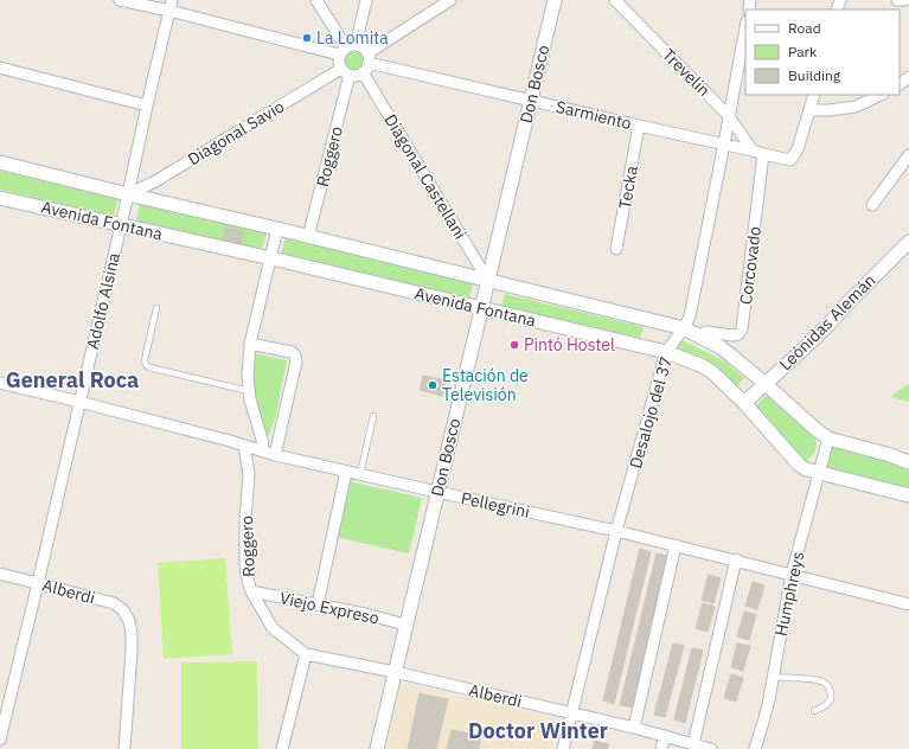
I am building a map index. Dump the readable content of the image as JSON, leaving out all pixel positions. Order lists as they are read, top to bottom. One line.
{"streets":{"street":["Trevelin","Don Bosco","Sarmiento","Diagonal Savio","Roggero","Diagonal Castellani","Tecka","Avenida Fontana","Corcovado","Adolfo Alsina","Leónidas Alemán","Desalojo del 37","Pellegrini","Alberdi","Humphreys","Viejo Expreso"]},"crossings":[["Trevelin","Sarmiento"],["Trevelin","Desalojo del 37"],["Don Bosco","Sarmiento"],["Don Bosco","Diagonal Castellani"],["Don Bosco","Avenida Fontana"],["Don Bosco","Pellegrini"],["Don Bosco","Alberdi"],["Don Bosco","Viejo Expreso"],["Sarmiento","Diagonal Savio"],["Sarmiento","Roggero"],["Sarmiento","Diagonal Castellani"],["Sarmiento","Tecka"],["Sarmiento","Corcovado"],["Sarmiento","Desalojo del 37"],["Diagonal Savio","Roggero"],["Diagonal Savio","Diagonal Castellani"],["Diagonal Savio","Avenida Fontana"],["Diagonal Savio","Adolfo Alsina"],["Roggero","Diagonal Castellani"],["Roggero","Avenida Fontana"],["Roggero","Pellegrini"],["Roggero","Alberdi"],["Roggero","Viejo Expreso"],["Diagonal Castellani","Avenida Fontana"],["Avenida Fontana","Corcovado"],["Avenida Fontana","Adolfo Alsina"],["Avenida Fontana","Leónidas Alemán"],["Avenida Fontana","Desalojo del 37"],["Avenida Fontana","Humphreys"],["Adolfo Alsina","Pellegrini"],["Adolfo Alsina","Alberdi"],["Desalojo del 37","Pellegrini"],["Desalojo del 37","Alberdi"],["Pellegrini","Humphreys"]],"districts":["General Roca","Doctor Winter"],"places":["La Lomita","Pintó Hostel","Estación de Televisión"],"legend":["Road","Park","Building"]}
